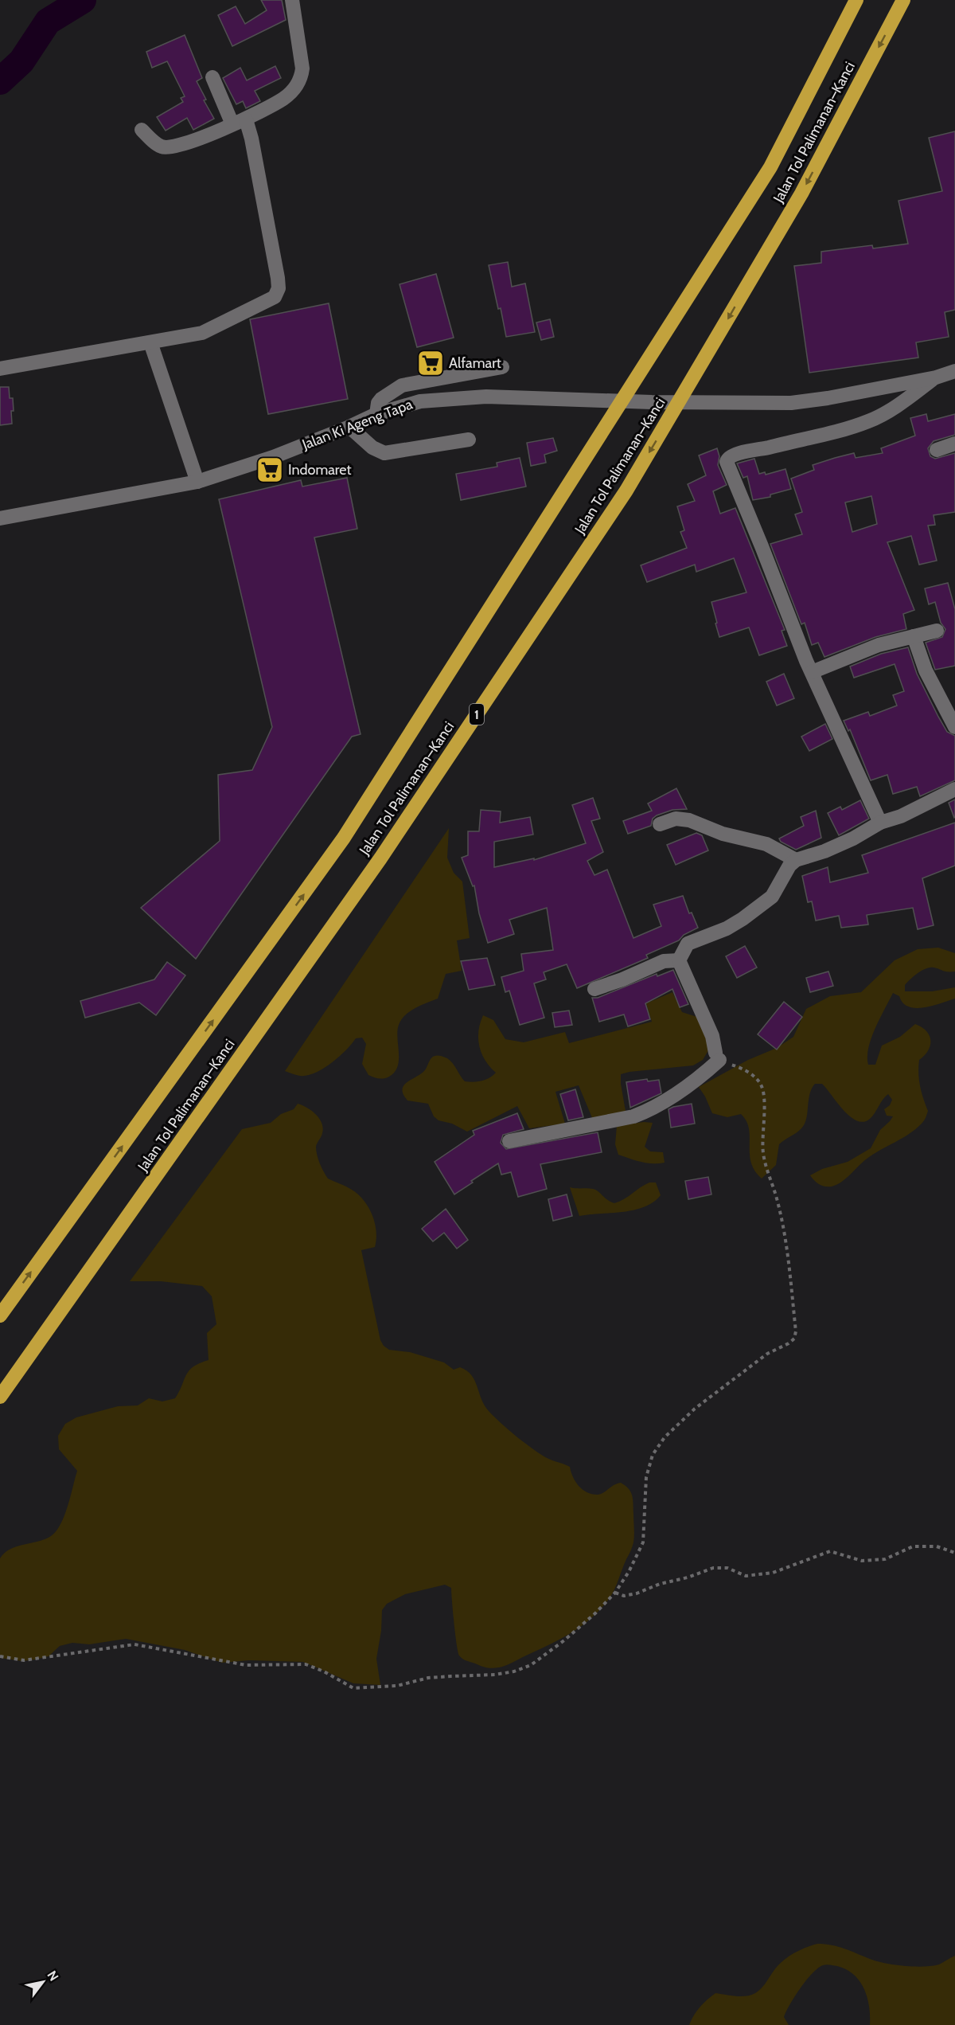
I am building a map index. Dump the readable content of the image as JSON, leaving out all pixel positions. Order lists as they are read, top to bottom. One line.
{"streets":{"highway":["Jalan Tol Palimanan–Kanci","1"],"street":["Jalan Ki Ageng Tapa"]},"places":{"supermarket":["Alfamart","Indomaret"]},"north":"top right"}
